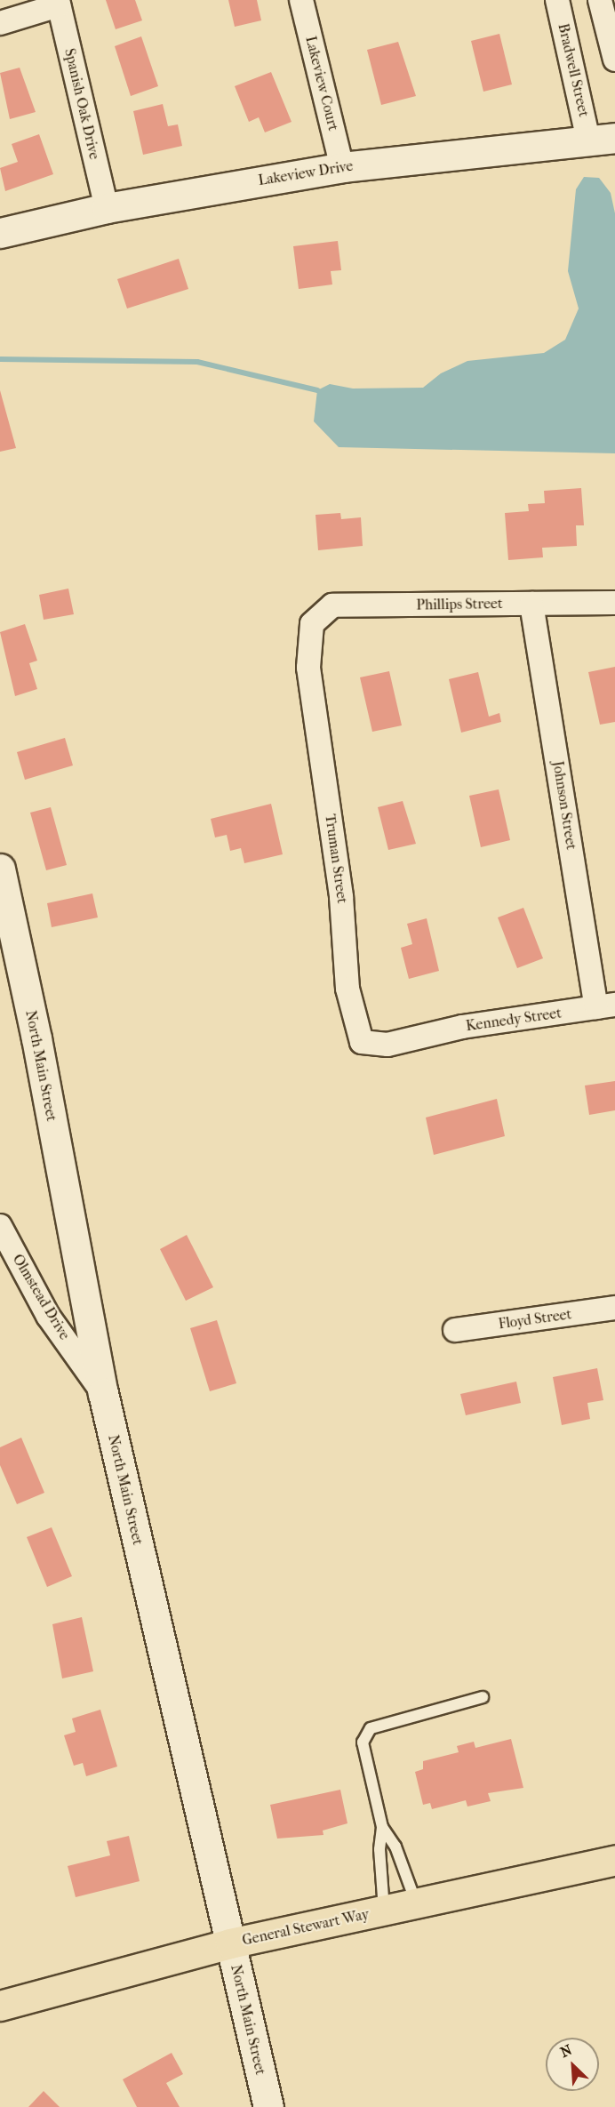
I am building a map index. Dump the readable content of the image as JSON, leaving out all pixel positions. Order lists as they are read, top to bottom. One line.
{"streets":{"main road":["General Stewart Way"],"street":["Bradwell Street","Lakeview Court","Spanish Oak Drive","Lakeview Drive","Phillips Street","Johnson Street","Truman Street","Kennedy Street","North Main Street","Olmstead Drive","Floyd Street"]},"crossings":[["Bradwell Street","Lakeview Drive"],["Lakeview Court","Lakeview Drive"],["Spanish Oak Drive","Lakeview Drive"],["Phillips Street","Johnson Street"],["Phillips Street","Truman Street"],["Johnson Street","Kennedy Street"],["Truman Street","Kennedy Street"],["North Main Street","Olmstead Drive"],["North Main Street","General Stewart Way"]],"north":"top left"}
